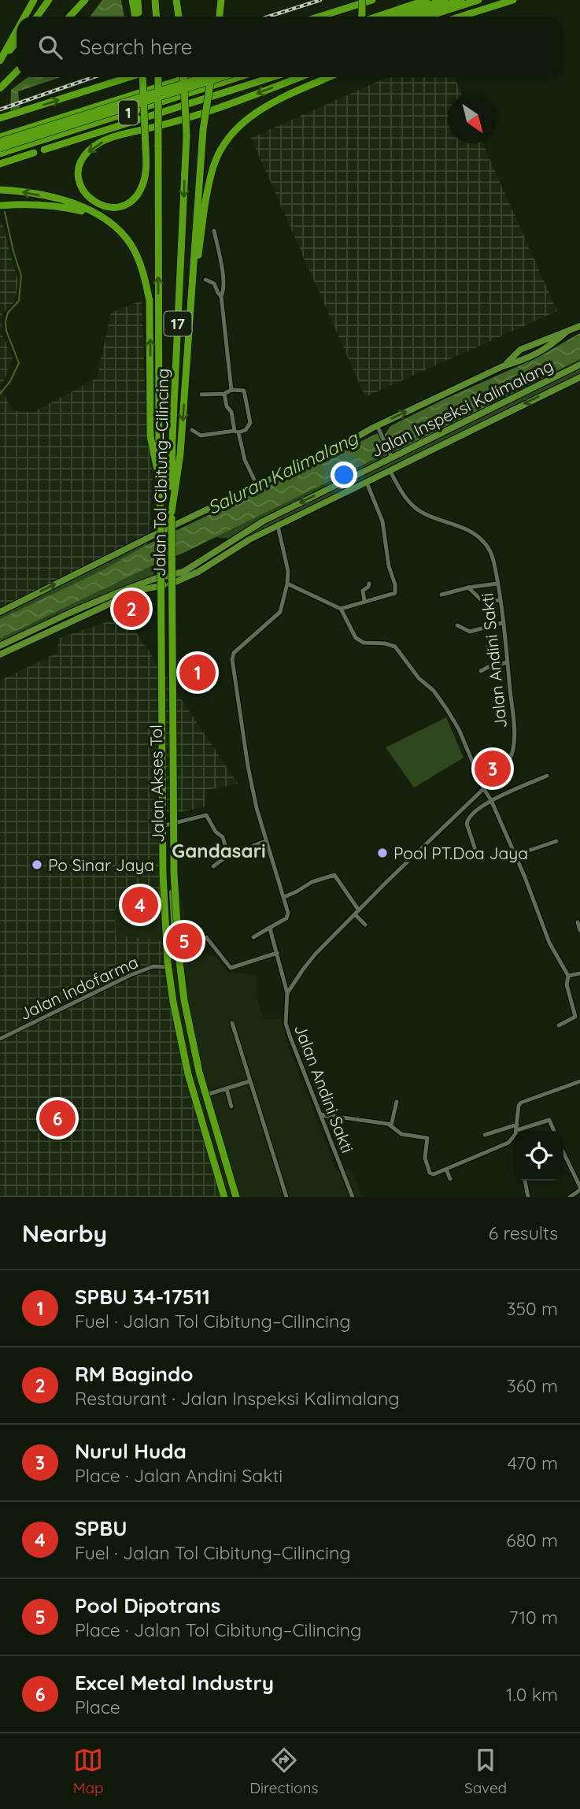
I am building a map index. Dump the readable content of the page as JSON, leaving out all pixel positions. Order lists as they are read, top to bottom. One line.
{"streets":{"highway":["1","17","Jalan Tol Cibitung–Cilincing"],"main road":["Jalan Inspeksi Kalimalang","Jalan Akses Tol"],"street":["Jalan Andini Sakti","Jalan Indofarma"]},"crossings":[["17","Jalan Tol Cibitung–Cilincing"],["Jalan Inspeksi Kalimalang","Jalan Andini Sakti"],["Jalan Inspeksi Kalimalang","Jalan Akses Tol"],["Jalan Tol Cibitung–Cilincing","Jalan Akses Tol"],["Jalan Akses Tol","Jalan Indofarma"]],"districts":["Gandasari"],"water":["Saluran Kalimalang"],"places":["Pool PT.Doa Jaya","Po Sinar Jaya"],"north":"bottom right","page":{"search":"Search here","pins":["2","1","3","4","5","6"],"heading":["Nearby","6 results"],"list":[{"mark":"1","name":"SPBU 34-17511","note":"Fuel · Jalan Tol Cibitung–Cilincing","value":"350 m"},{"mark":"2","name":"RM Bagindo","note":"Restaurant · Jalan Inspeksi Kalimalang","value":"360 m"},{"mark":"3","name":"Nurul Huda","note":"Place · Jalan Andini Sakti","value":"470 m"},{"mark":"4","name":"SPBU","note":"Fuel · Jalan Tol Cibitung–Cilincing","value":"680 m"},{"mark":"5","name":"Pool Dipotrans","note":"Place · Jalan Tol Cibitung–Cilincing","value":"710 m"},{"mark":"6","name":"Excel Metal Industry","note":"Place","value":"1.0 km"}],"nav":["Map","Directions","Saved"]}}
